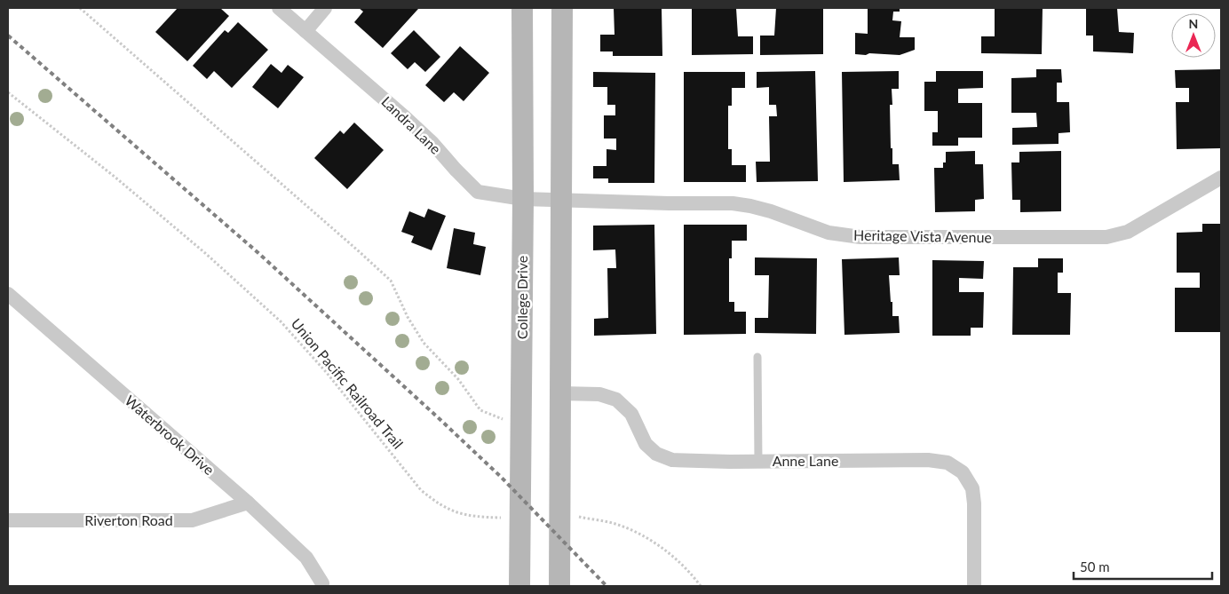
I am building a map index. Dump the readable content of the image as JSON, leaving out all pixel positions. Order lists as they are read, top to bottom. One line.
{"streets":{"main road":["College Drive"],"street":["Landra Lane","Heritage Vista Avenue","Waterbrook Drive","Anne Lane","Riverton Road"],"path":["Union Pacific Railroad Trail"]},"crossings":[["Landra Lane","Heritage Vista Avenue"],["Landra Lane","College Drive"],["Waterbrook Drive","Riverton Road"]],"scale_bar":"50 m","north":"top"}
